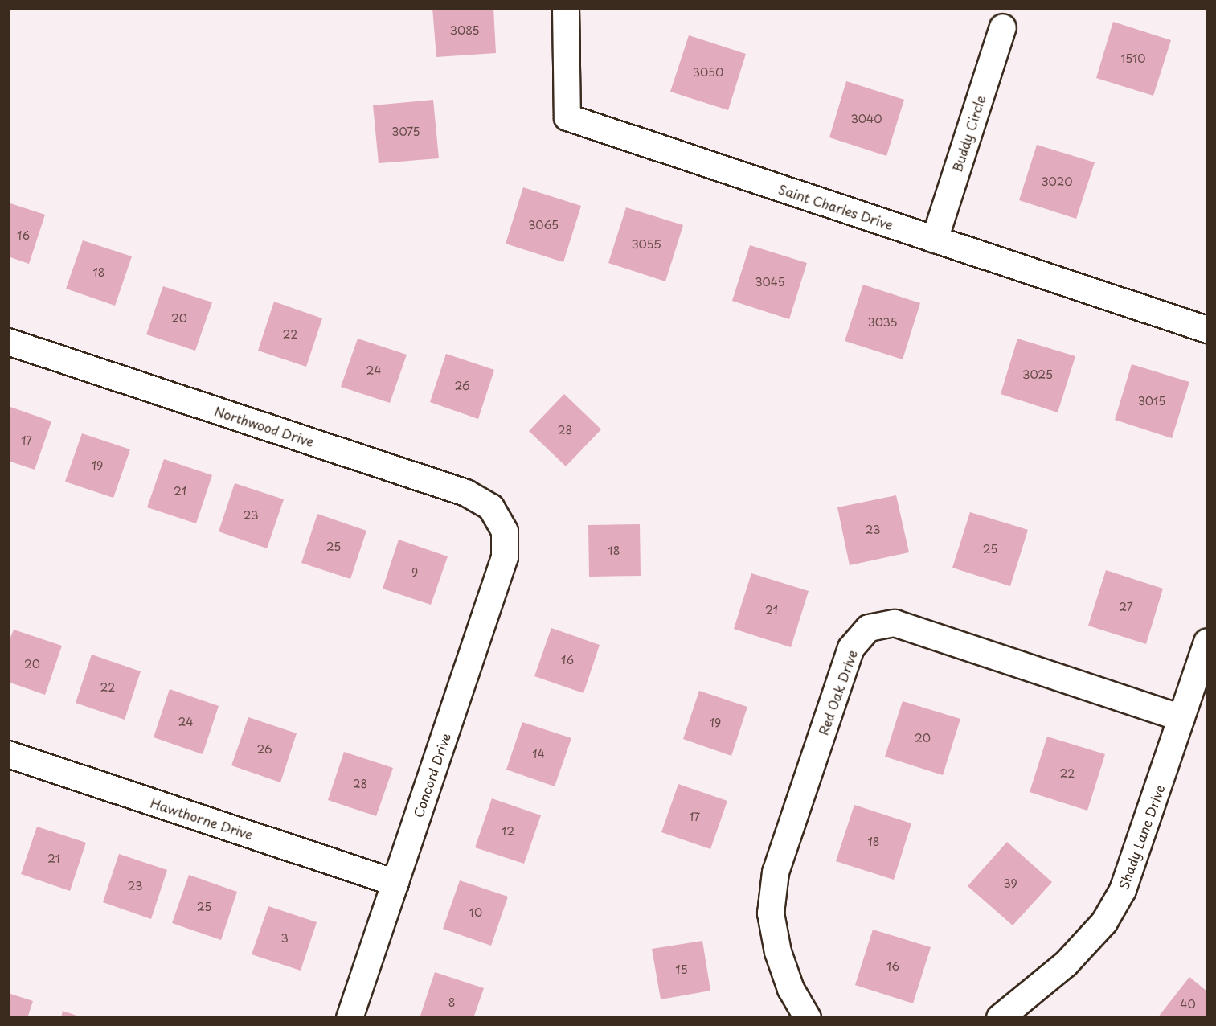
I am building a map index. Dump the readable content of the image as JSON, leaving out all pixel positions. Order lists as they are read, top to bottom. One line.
{"streets":{"street":["Buddy Circle","Saint Charles Drive","Northwood Drive","Red Oak Drive","Concord Drive","Hawthorne Drive","Shady Lane Drive"]},"crossings":[["Buddy Circle","Saint Charles Drive"],["Northwood Drive","Concord Drive"],["Red Oak Drive","Shady Lane Drive"],["Concord Drive","Hawthorne Drive"]],"house_numbers":["3085","1510","3050","3040","3075","3020","3065","16","3055","18","3045","20","3035","22","24","3025","26","3015","28","17","19","21","23","23","25","25","18","9","27","21","16","20","22","24","19","20","26","14","22","28","17","12","18","21","39","23","25","10","3","16","15","8","40"]}
